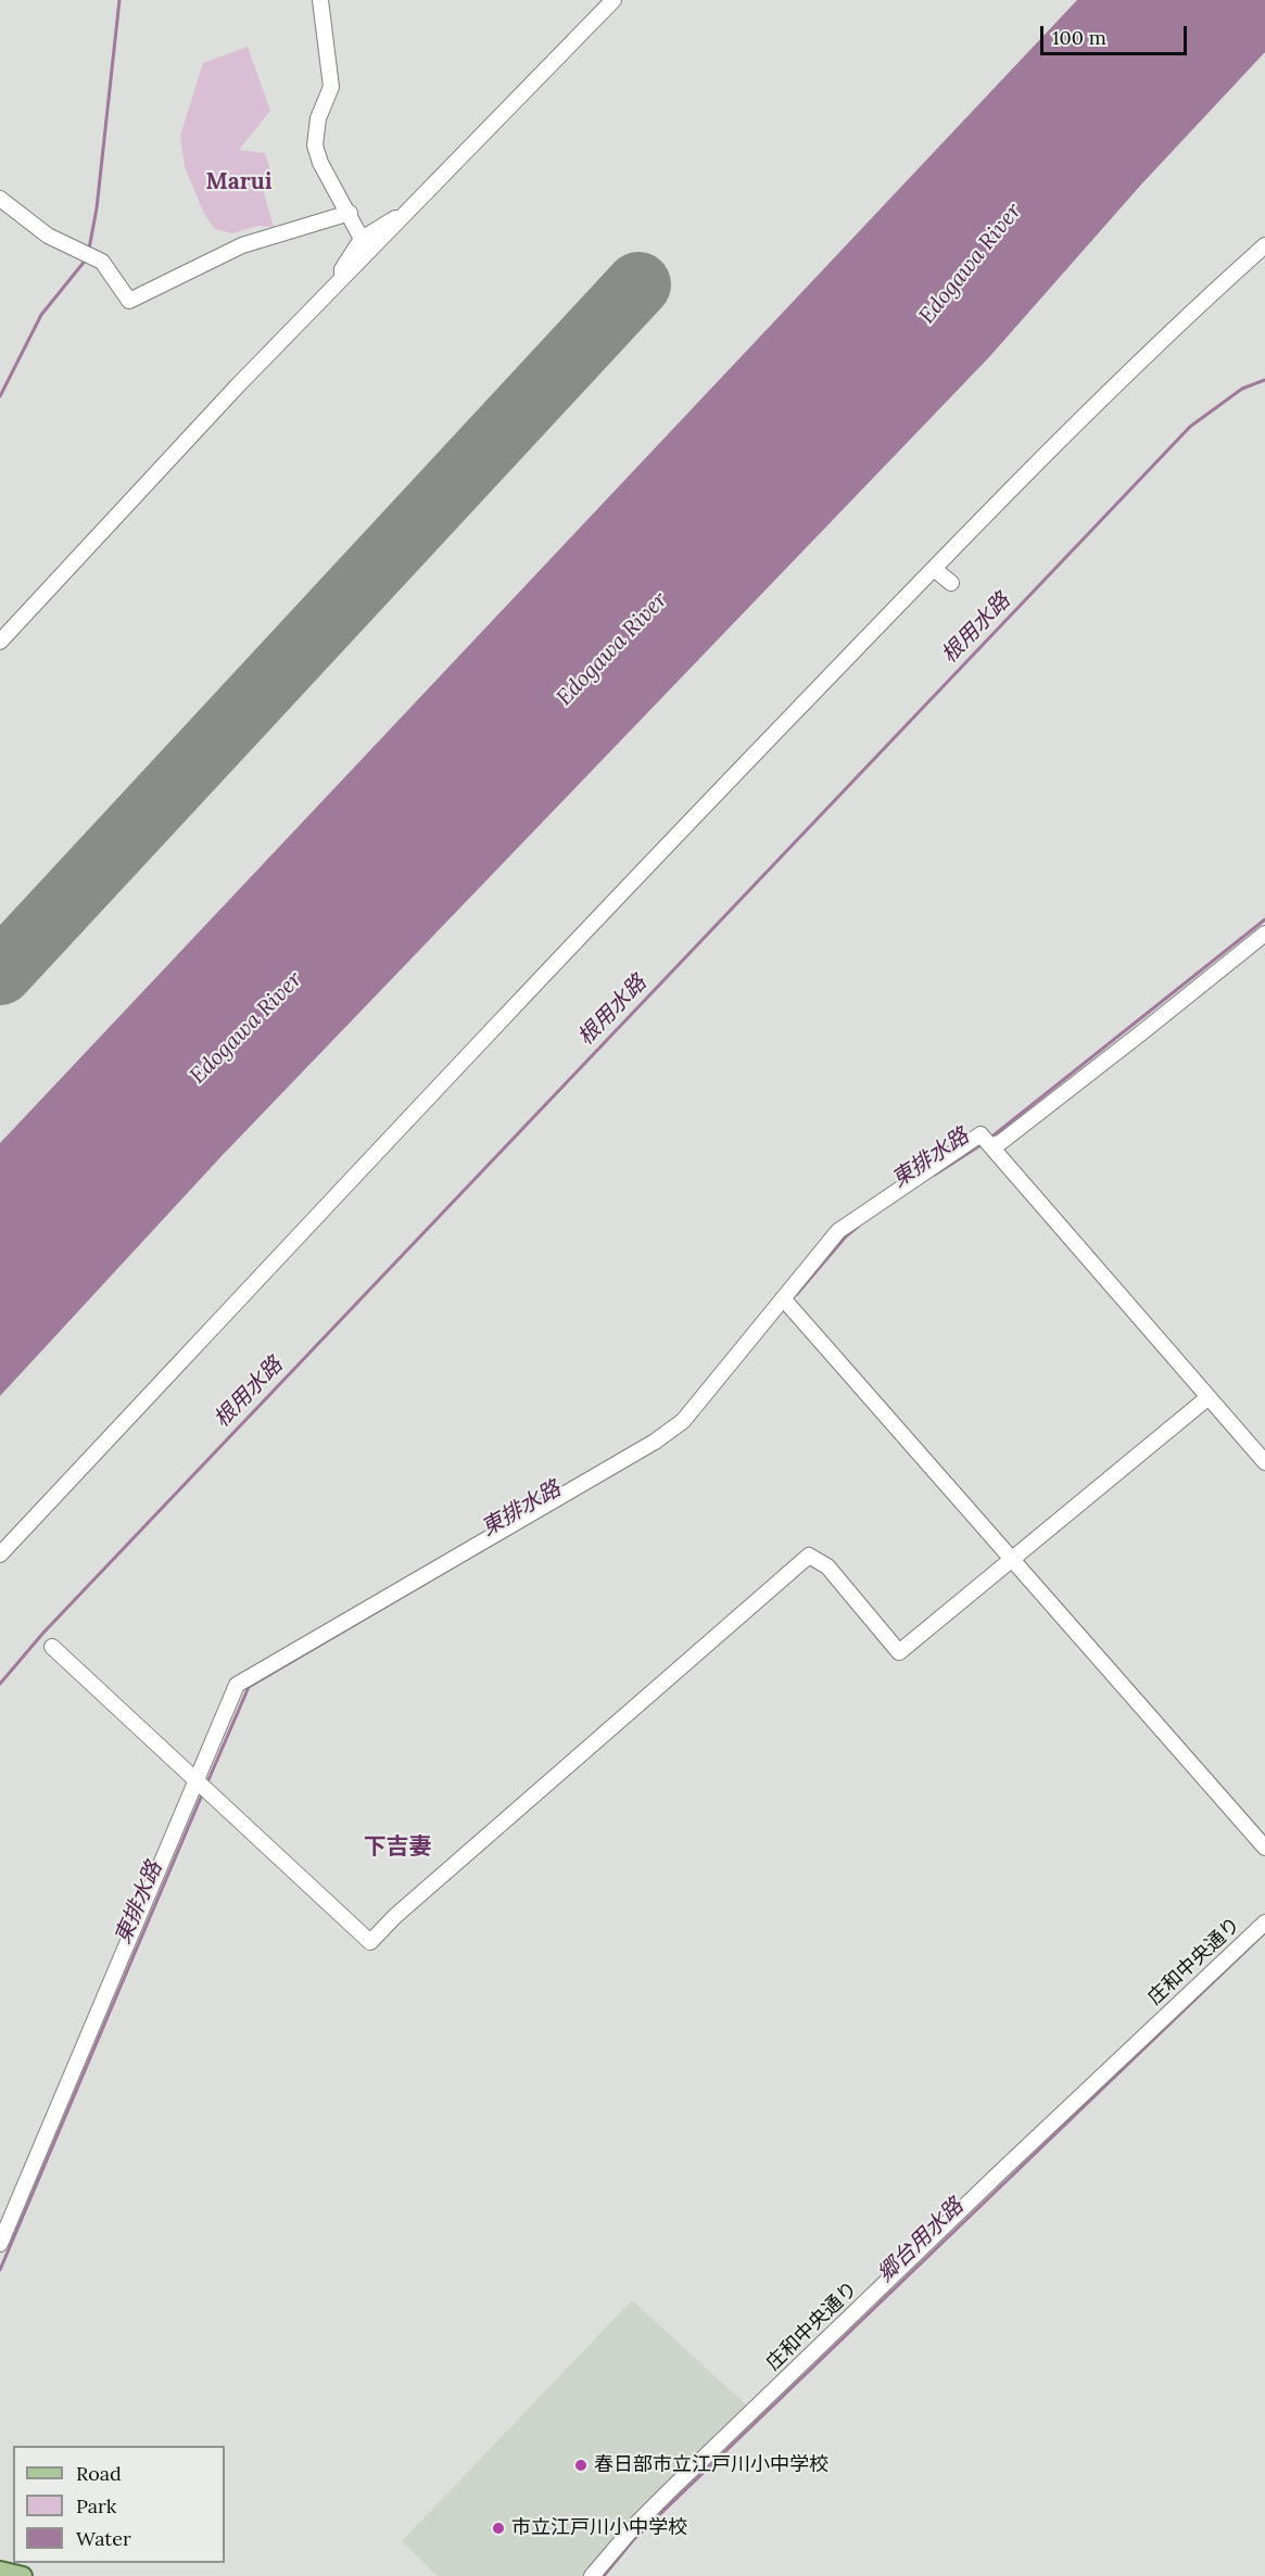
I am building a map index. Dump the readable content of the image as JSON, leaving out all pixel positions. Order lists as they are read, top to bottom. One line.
{"streets":{"street":["庄和中央通り"]},"districts":["Marui","下吉妻"],"water":["Edogawa River","根用水路","東排水路","郷台用水路"],"places":["春日部市立江戸川小中学校","市立江戸川小中学校"],"legend":["Road","Park","Water"],"scale_bar":"100 m"}
